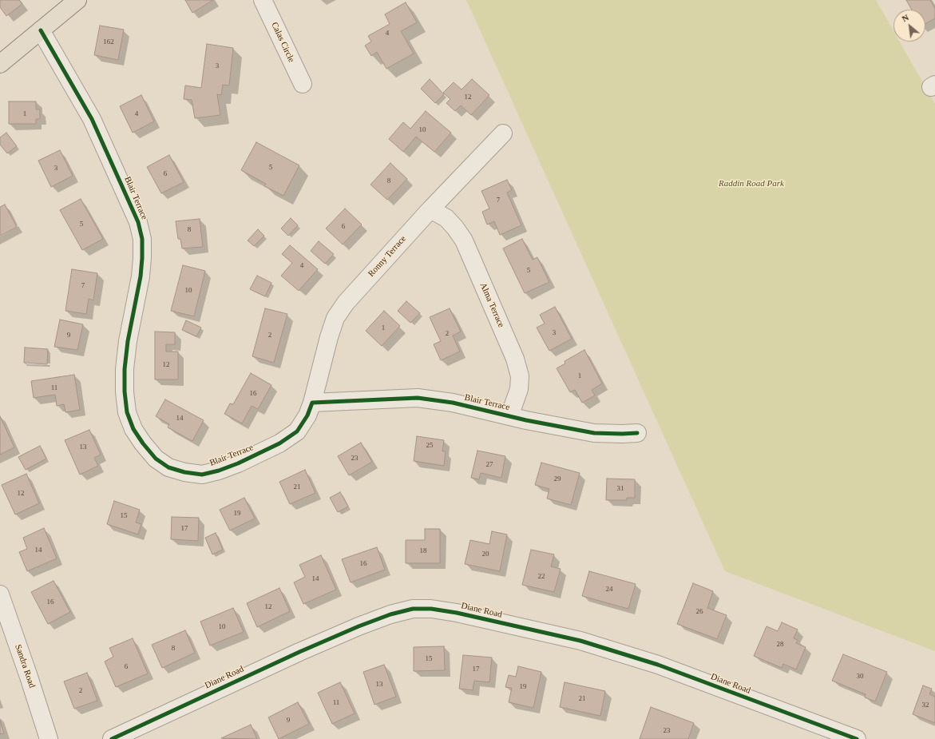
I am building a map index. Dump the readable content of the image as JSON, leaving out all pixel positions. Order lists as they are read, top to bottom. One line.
{"streets":{"street":["Calas Circle","Blair Terrace","Ronny Terrace","Alma Terrace","Diane Road","Sandra Road"]},"crossings":[["Blair Terrace","Ronny Terrace"],["Blair Terrace","Alma Terrace"],["Ronny Terrace","Alma Terrace"]],"parks":["Raddin Road Park"],"house_numbers":["4","162","3","12","1","4","10","5","3","6","8","7","5","6","8","4","5","7","10","1","3","2","9","2","12","1","11","16","14","25","13","23","27","29","21","31","12","19","15","17","14","18","20","16","22","14","24","16","12","26","10","28","8","15","6","17","30","13","19","2","21","11","32","9","23"],"north":"top left"}
